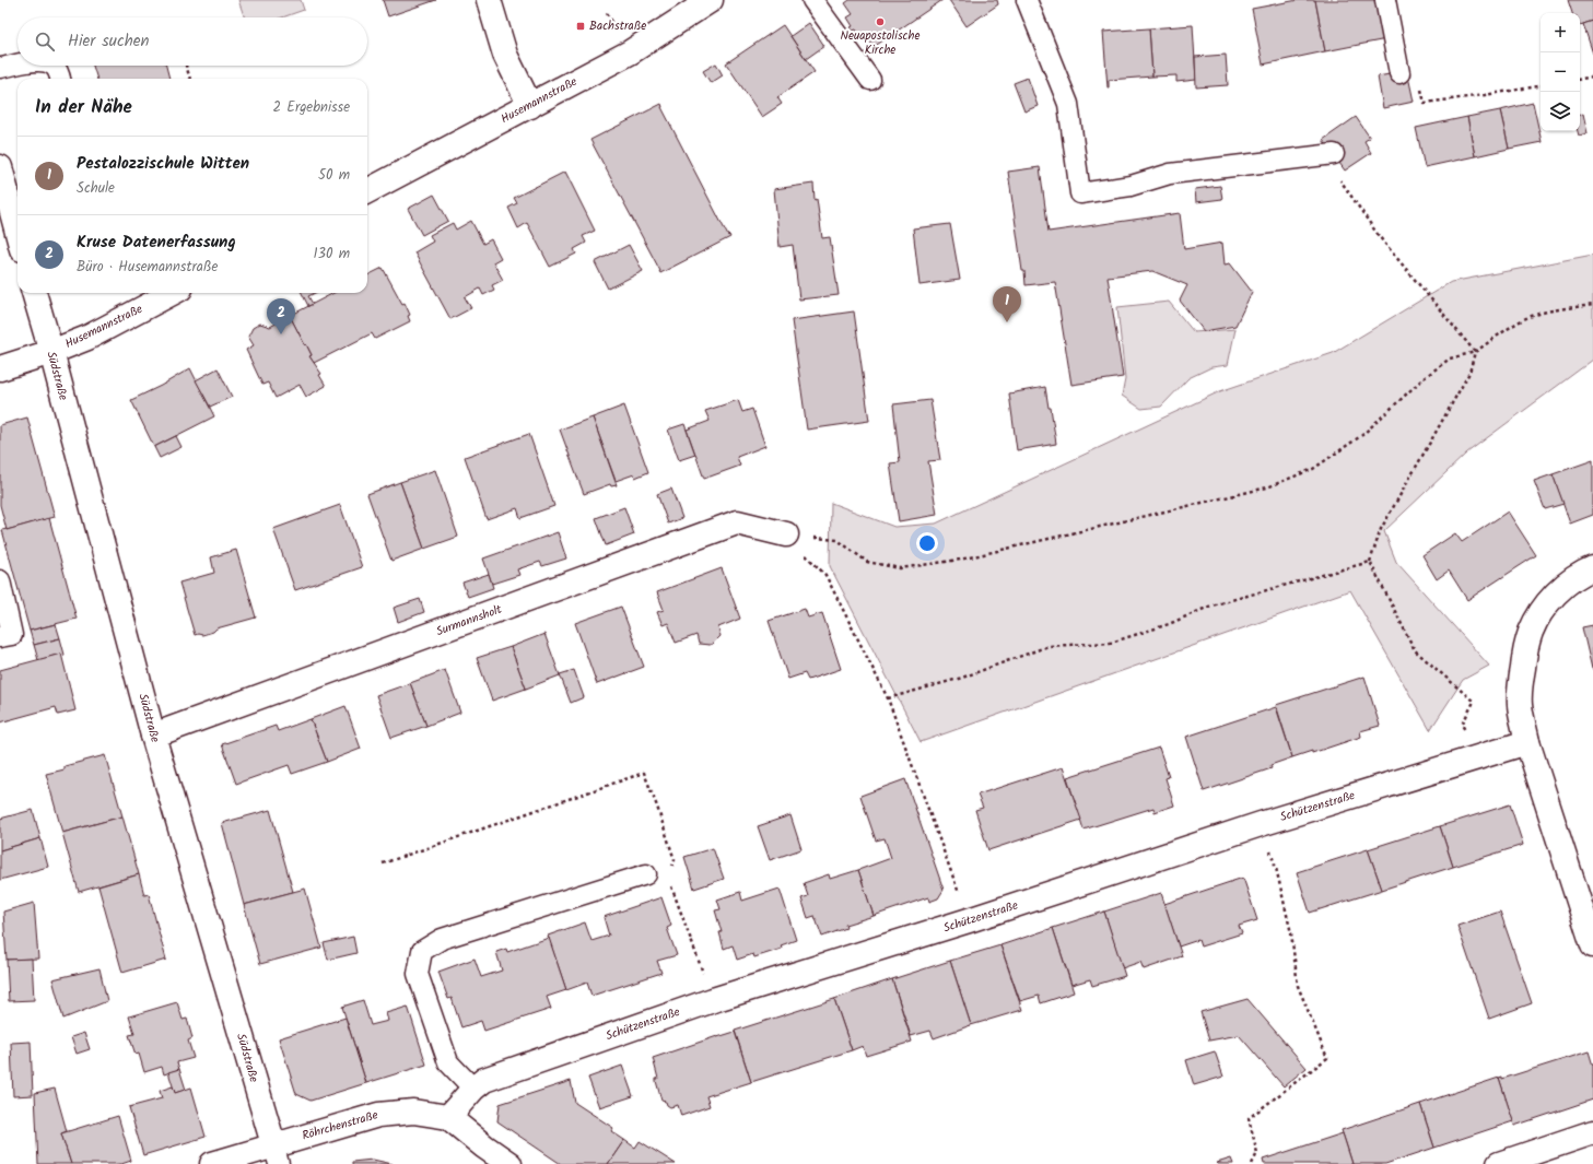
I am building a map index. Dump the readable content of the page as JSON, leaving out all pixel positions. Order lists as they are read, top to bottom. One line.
{"streets":{"street":["Husemannstraße","Südstraße","Surmannsholt","Schützenstraße","Röhrchenstraße"]},"crossings":[["Husemannstraße","Südstraße"],["Südstraße","Surmannsholt"],["Südstraße","Röhrchenstraße"],["Schützenstraße","Röhrchenstraße"]],"places":{"other":["Neuapostolische Kirche"],"transit":["Bachstraße"]},"page":{"map_buttons":["+","−"],"search":"Hier suchen","heading":["In der Nähe","2 Ergebnisse"],"list":[{"mark":"1","name":"Pestalozzischule Witten","note":"Schule","value":"50 m"},{"mark":"2","name":"Kruse Datenerfassung","note":"Büro · Husemannstraße","value":"130 m"}],"pins":["1","2"]}}
